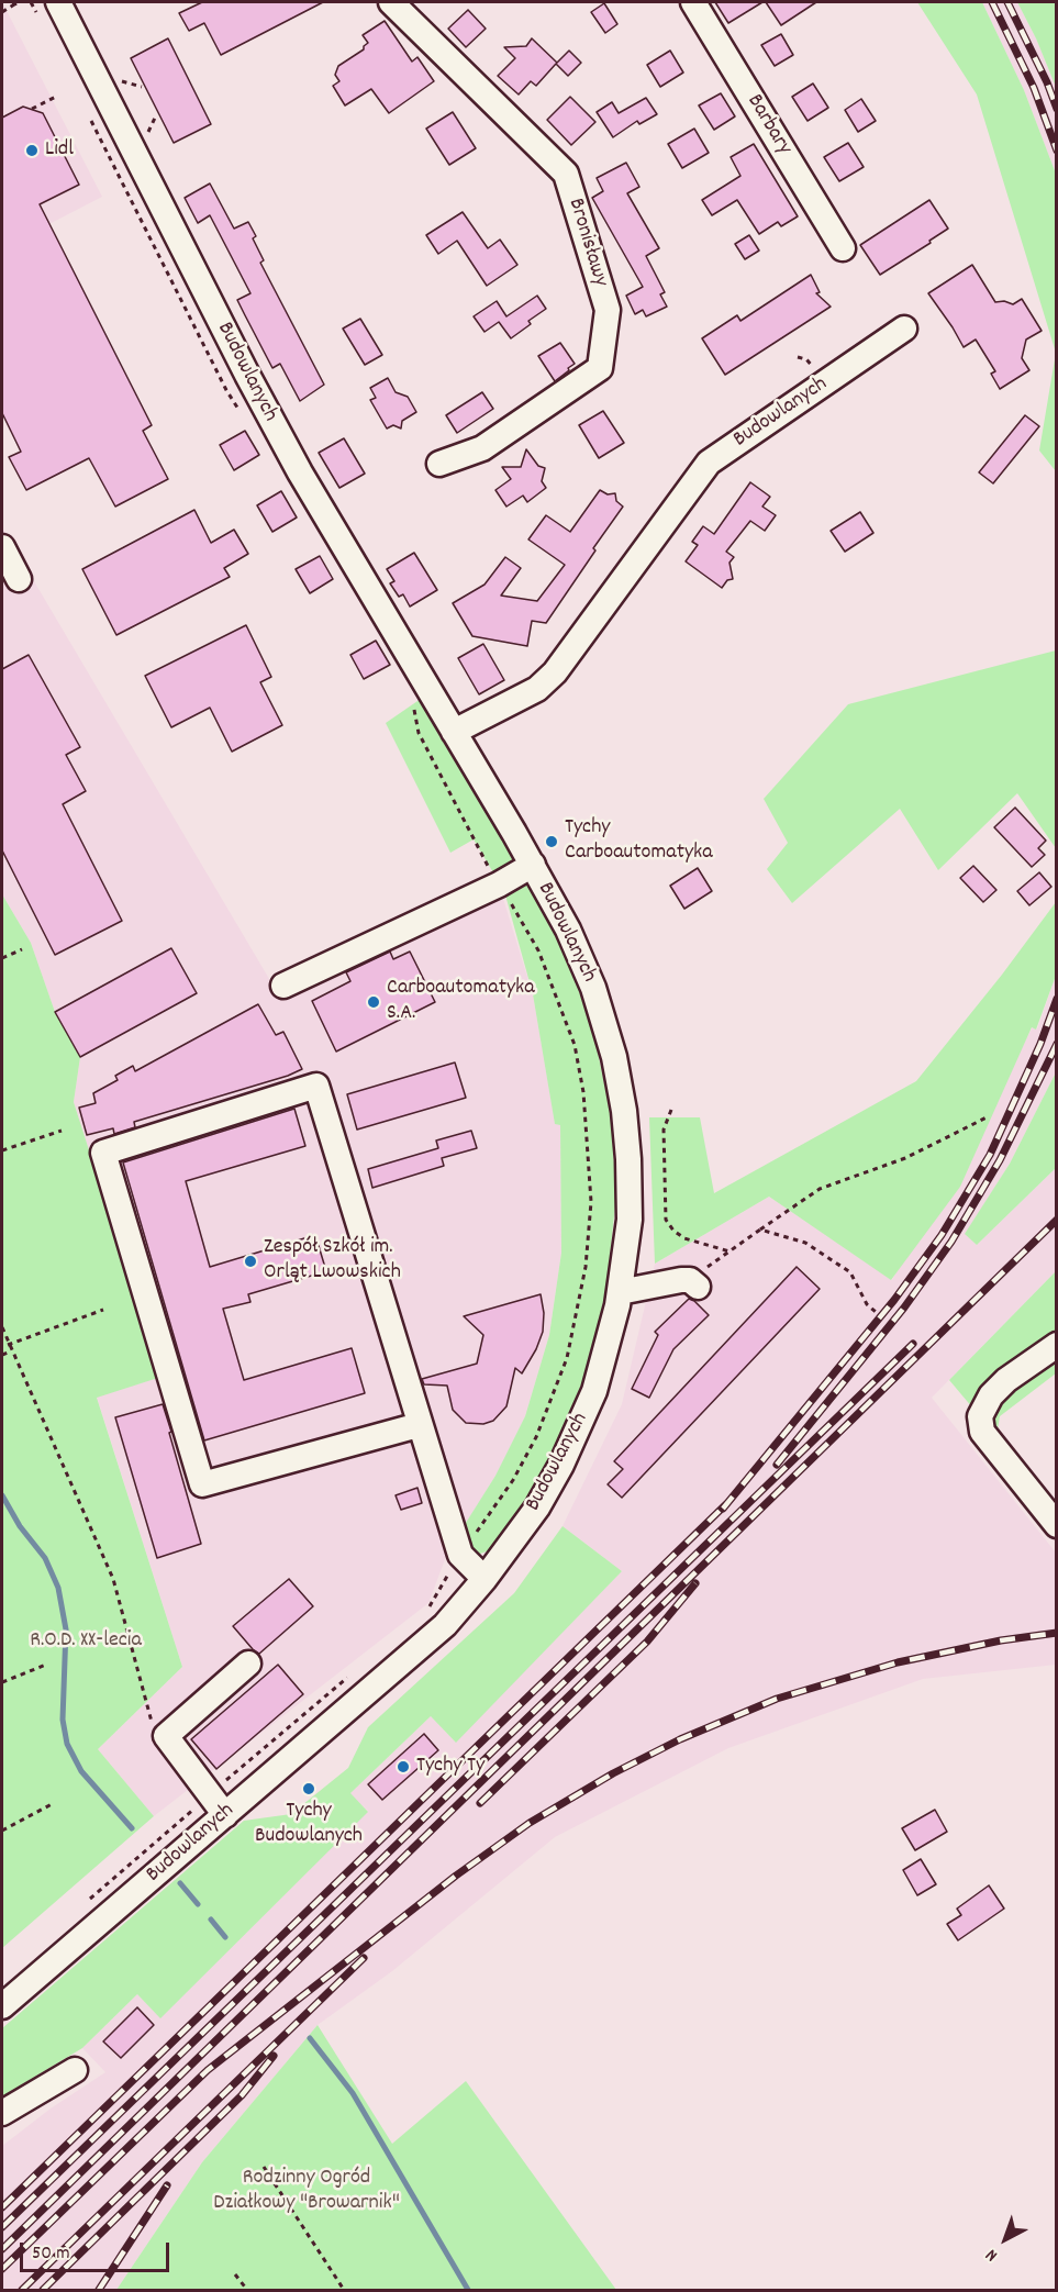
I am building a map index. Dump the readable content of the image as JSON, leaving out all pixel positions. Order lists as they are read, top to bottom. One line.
{"streets":{"street":["Barbary","Bronisławy","Budowlanych"]},"parks":["R.O.D. XX-lecia","Rodzinny Ogród Działkowy \"Browarnik\""],"places":["Lidl","Tychy Carboautomatyka","Carboautomatyka S.A.","Zespół Szkół im. Orląt Lwowskich","Tychy Ty","Tychy Budowlanych"],"scale_bar":"50 m","north":"bottom left"}
